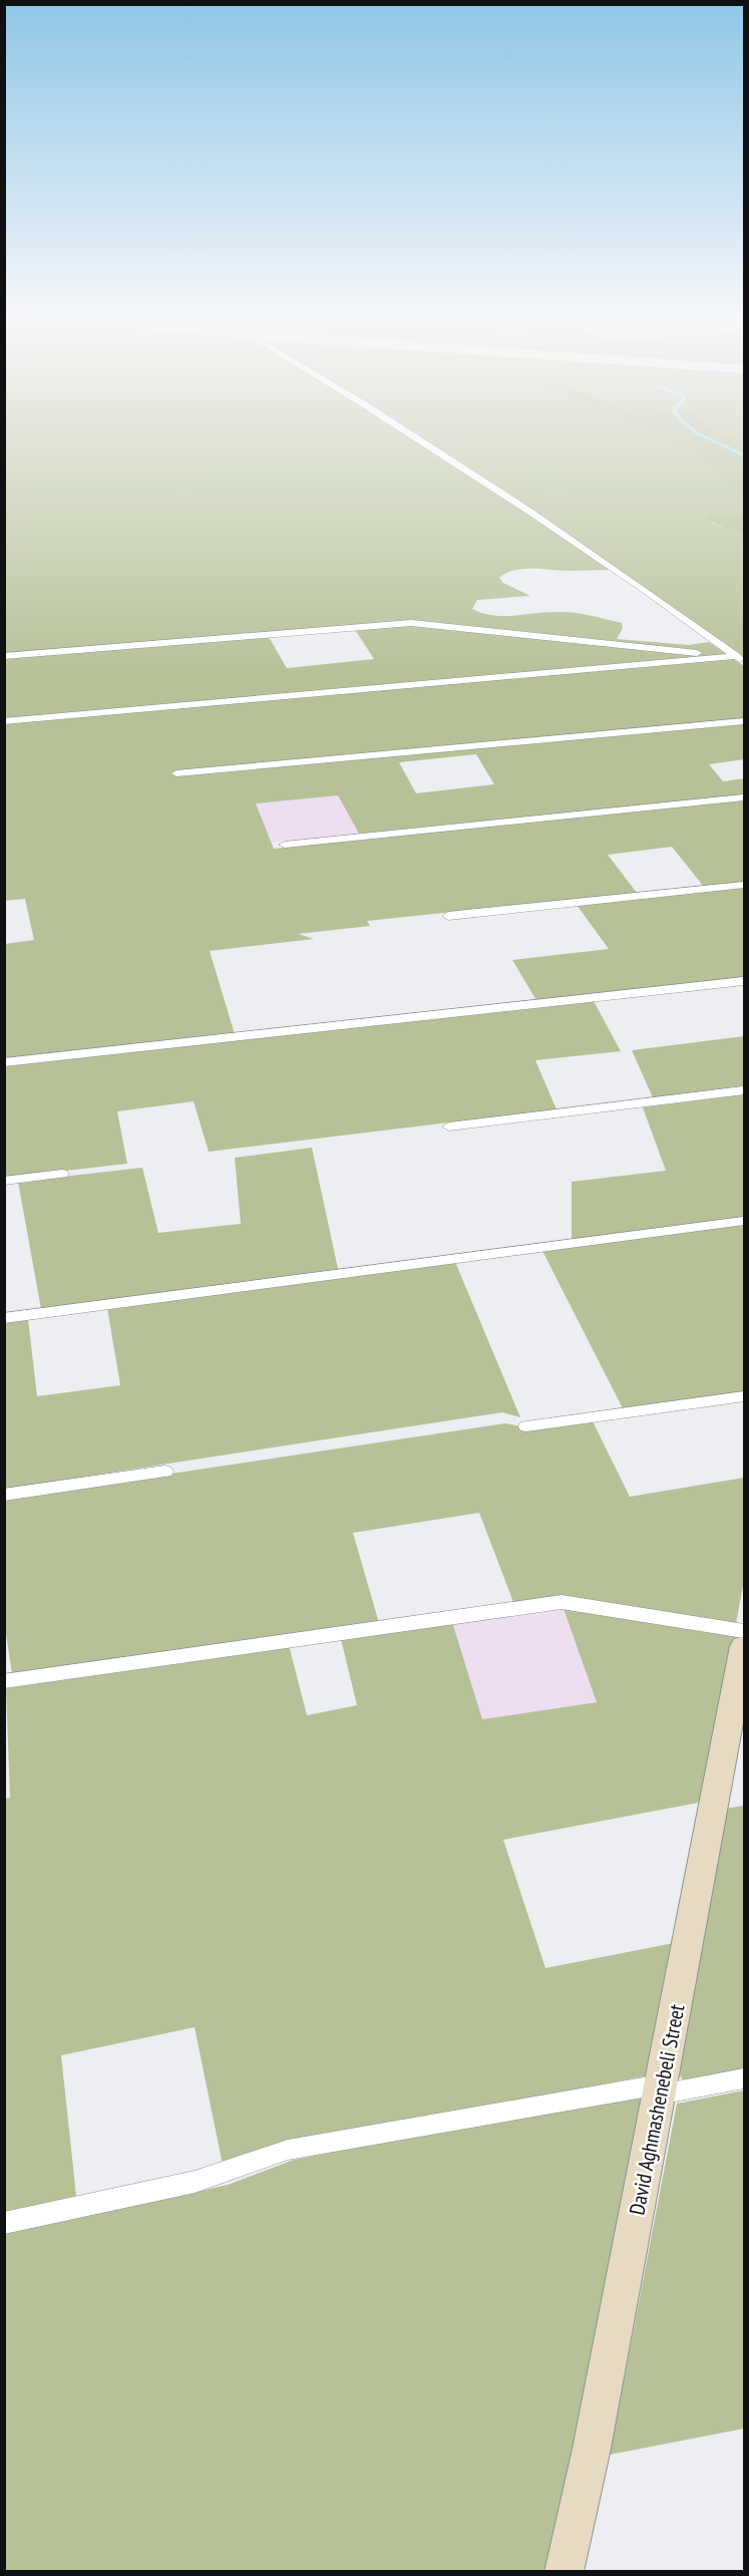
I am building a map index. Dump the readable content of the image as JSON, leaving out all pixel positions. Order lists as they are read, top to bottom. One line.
{"streets":{"street":["David Aghmashenebeli Street"]}}
